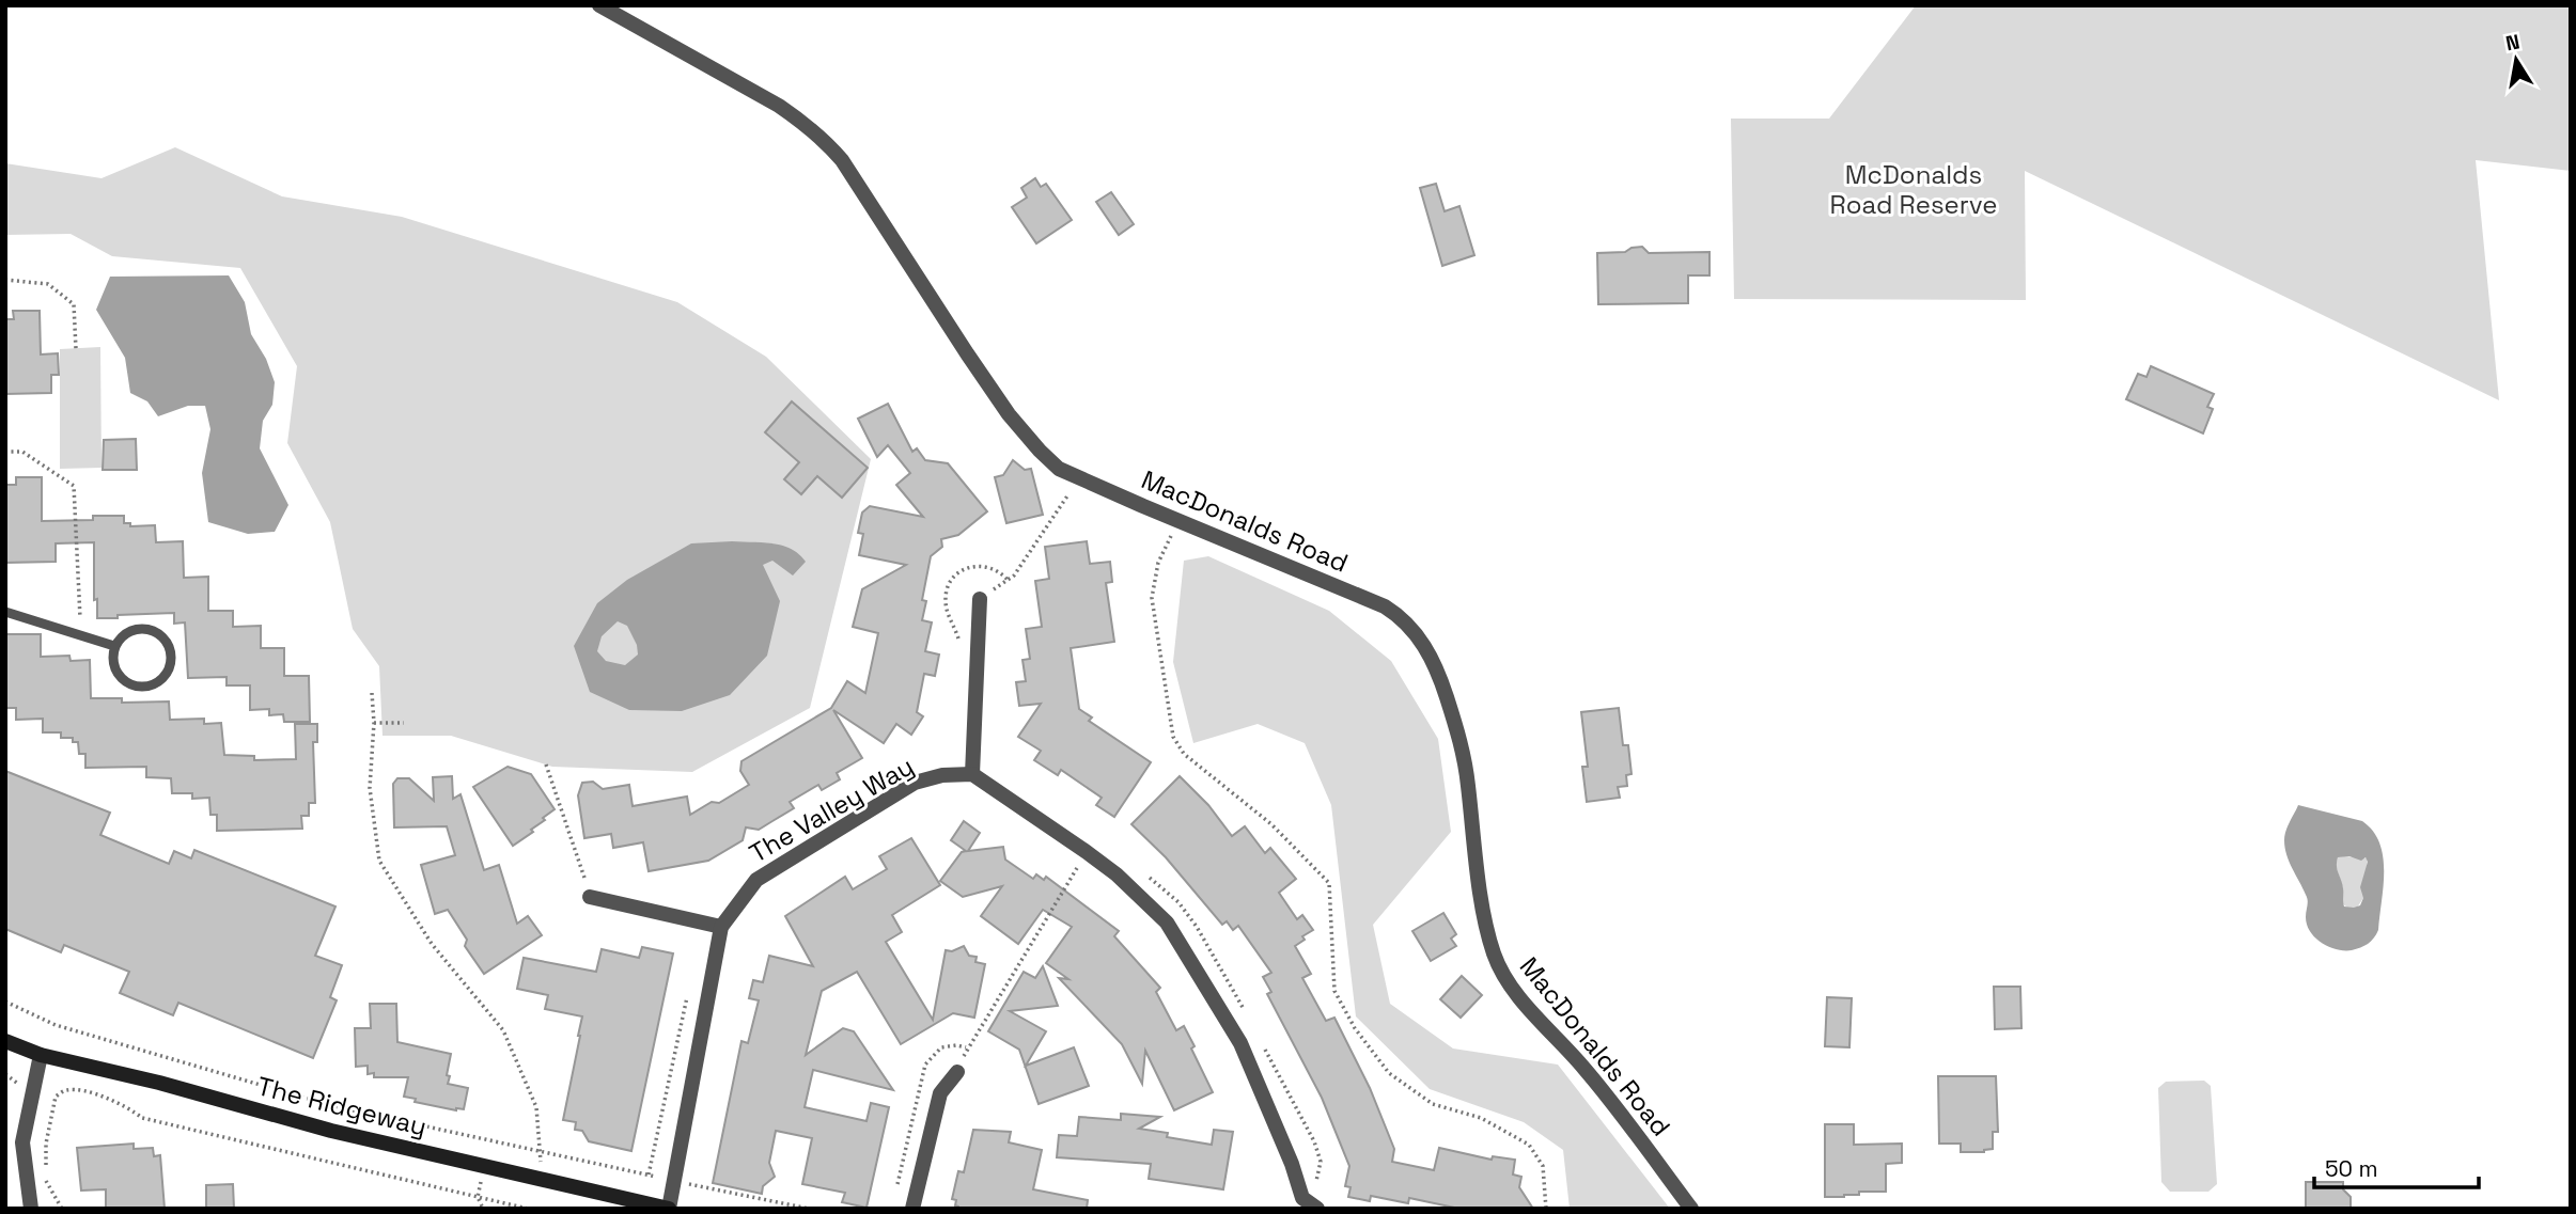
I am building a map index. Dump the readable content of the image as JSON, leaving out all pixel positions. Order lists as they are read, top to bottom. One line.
{"streets":{"street":["MacDonalds Road","The Valley Way","The Ridgeway"]},"crossings":[["The Valley Way","The Ridgeway"]],"parks":["McDonalds Road Reserve"],"scale_bar":"50 m","north":"top"}
